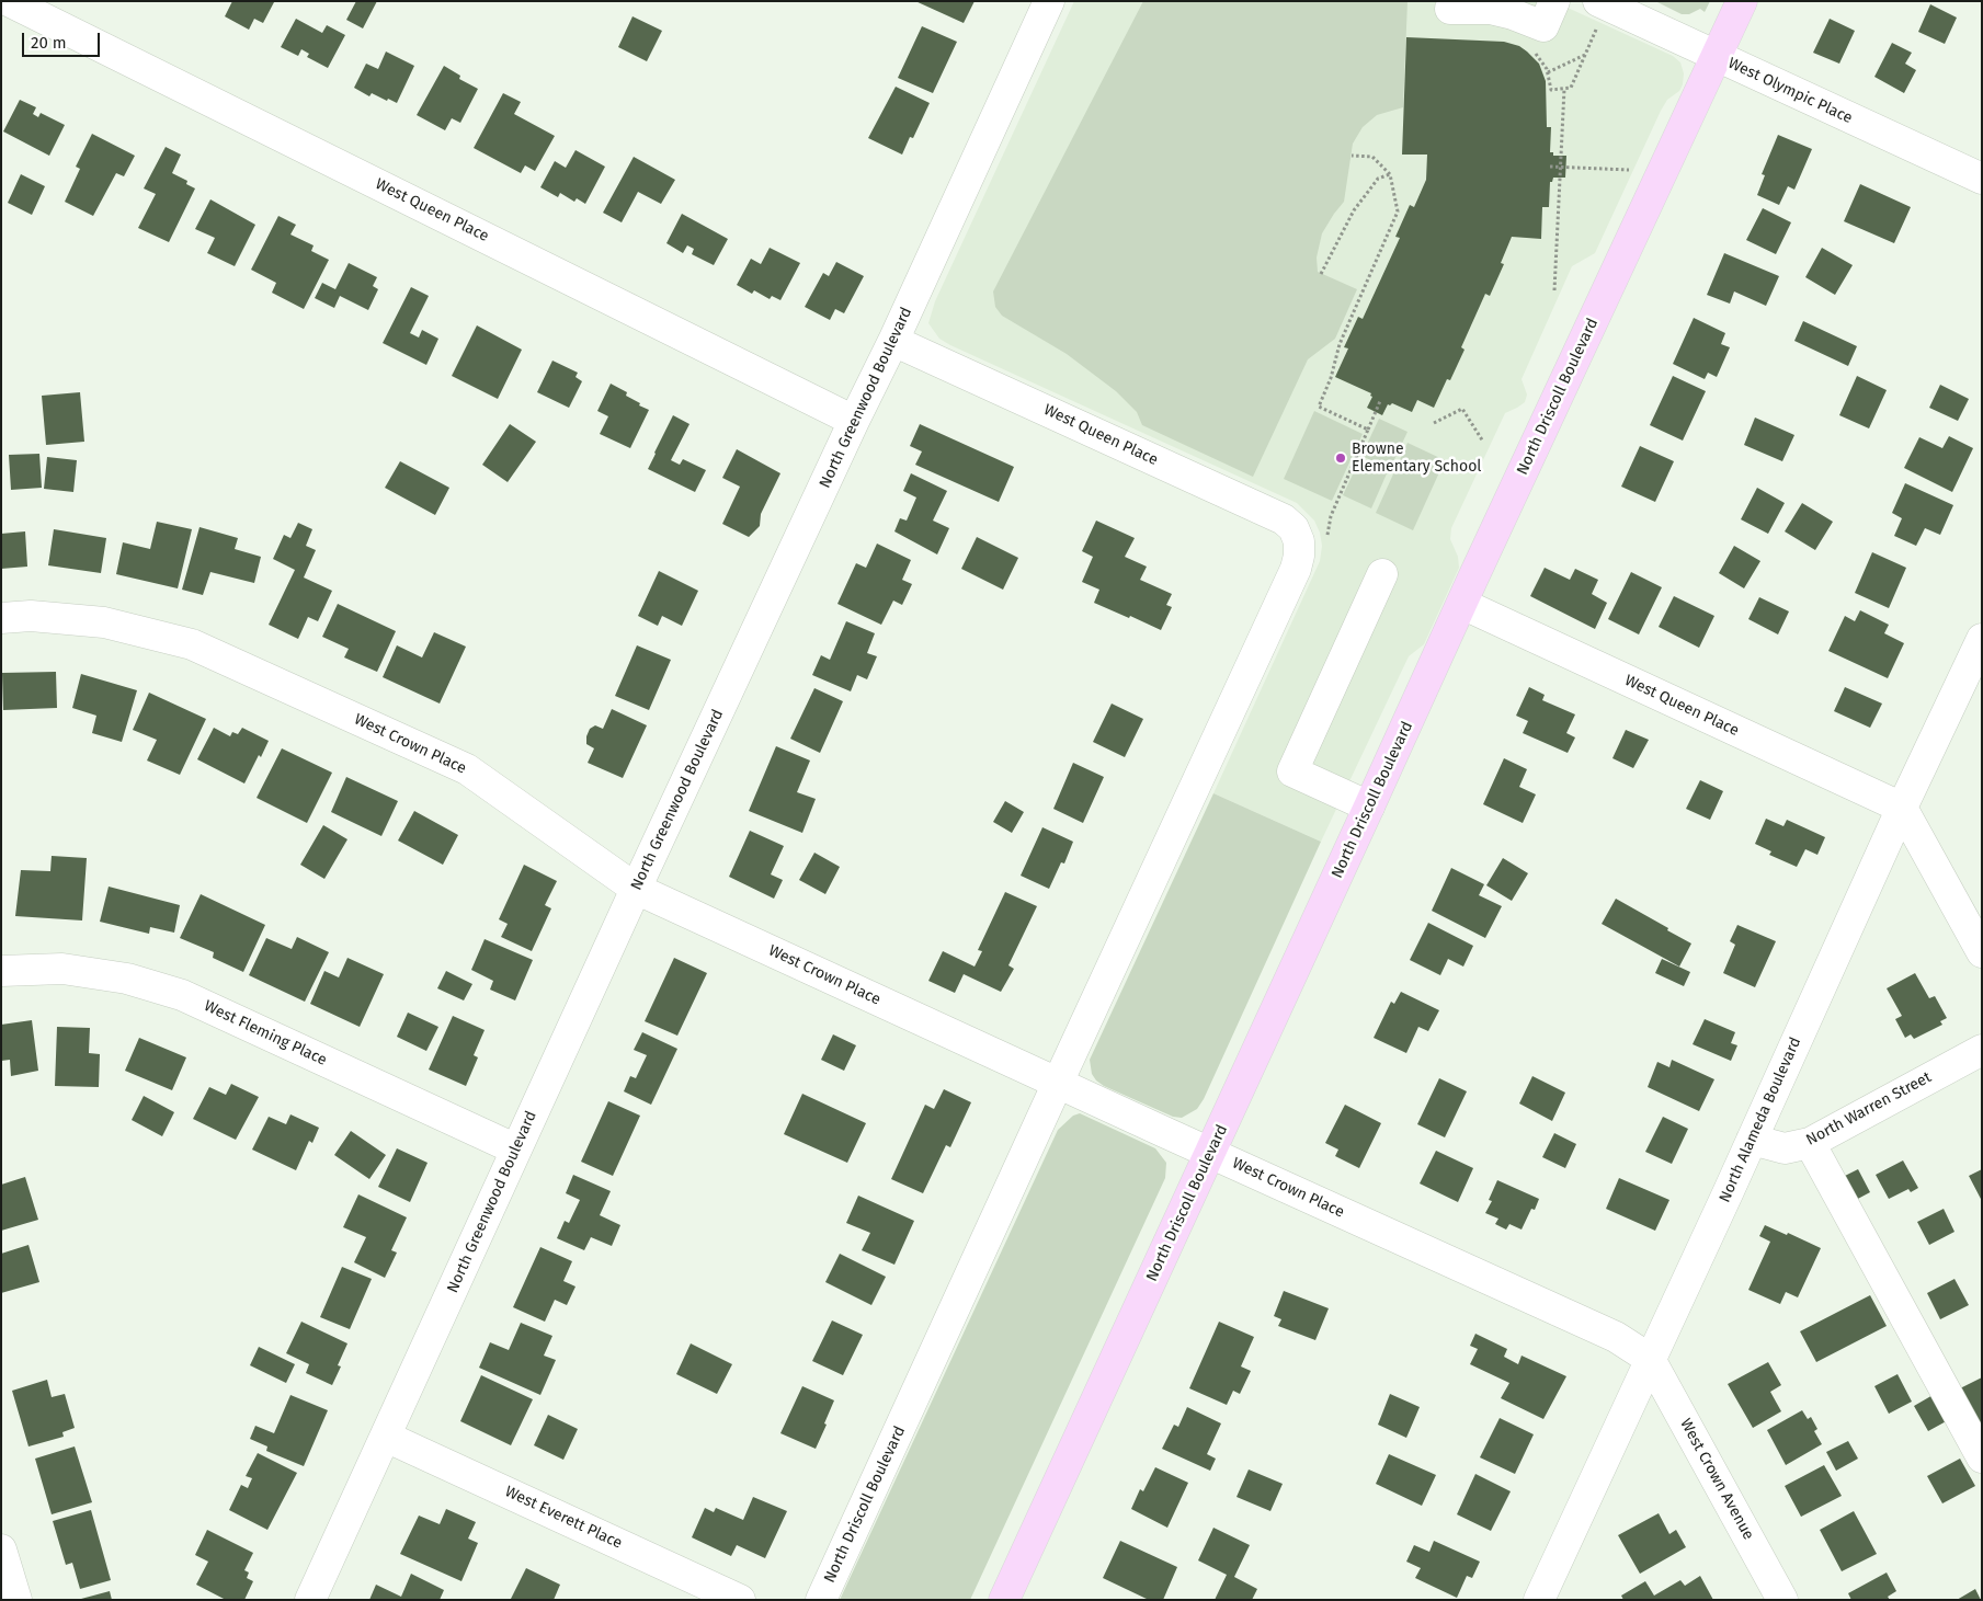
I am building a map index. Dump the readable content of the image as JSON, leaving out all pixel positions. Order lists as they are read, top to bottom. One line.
{"streets":{"main road":["North Driscoll Boulevard"],"street":["West Olympic Place","West Queen Place","North Greenwood Boulevard","West Crown Place","West Fleming Place","North Warren Street","North Alameda Boulevard","West Crown Avenue","West Everett Place"]},"crossings":[["West Olympic Place","North Driscoll Boulevard"],["West Queen Place","North Driscoll Boulevard"],["West Queen Place","North Greenwood Boulevard"],["West Queen Place","North Alameda Boulevard"],["North Driscoll Boulevard","West Crown Place"],["North Greenwood Boulevard","West Crown Place"],["North Greenwood Boulevard","West Fleming Place"],["North Greenwood Boulevard","West Everett Place"],["West Crown Place","North Alameda Boulevard"],["West Crown Place","West Crown Avenue"],["North Warren Street","North Alameda Boulevard"],["North Alameda Boulevard","West Crown Avenue"]],"places":["Browne Elementary School"],"scale_bar":"20 m"}
